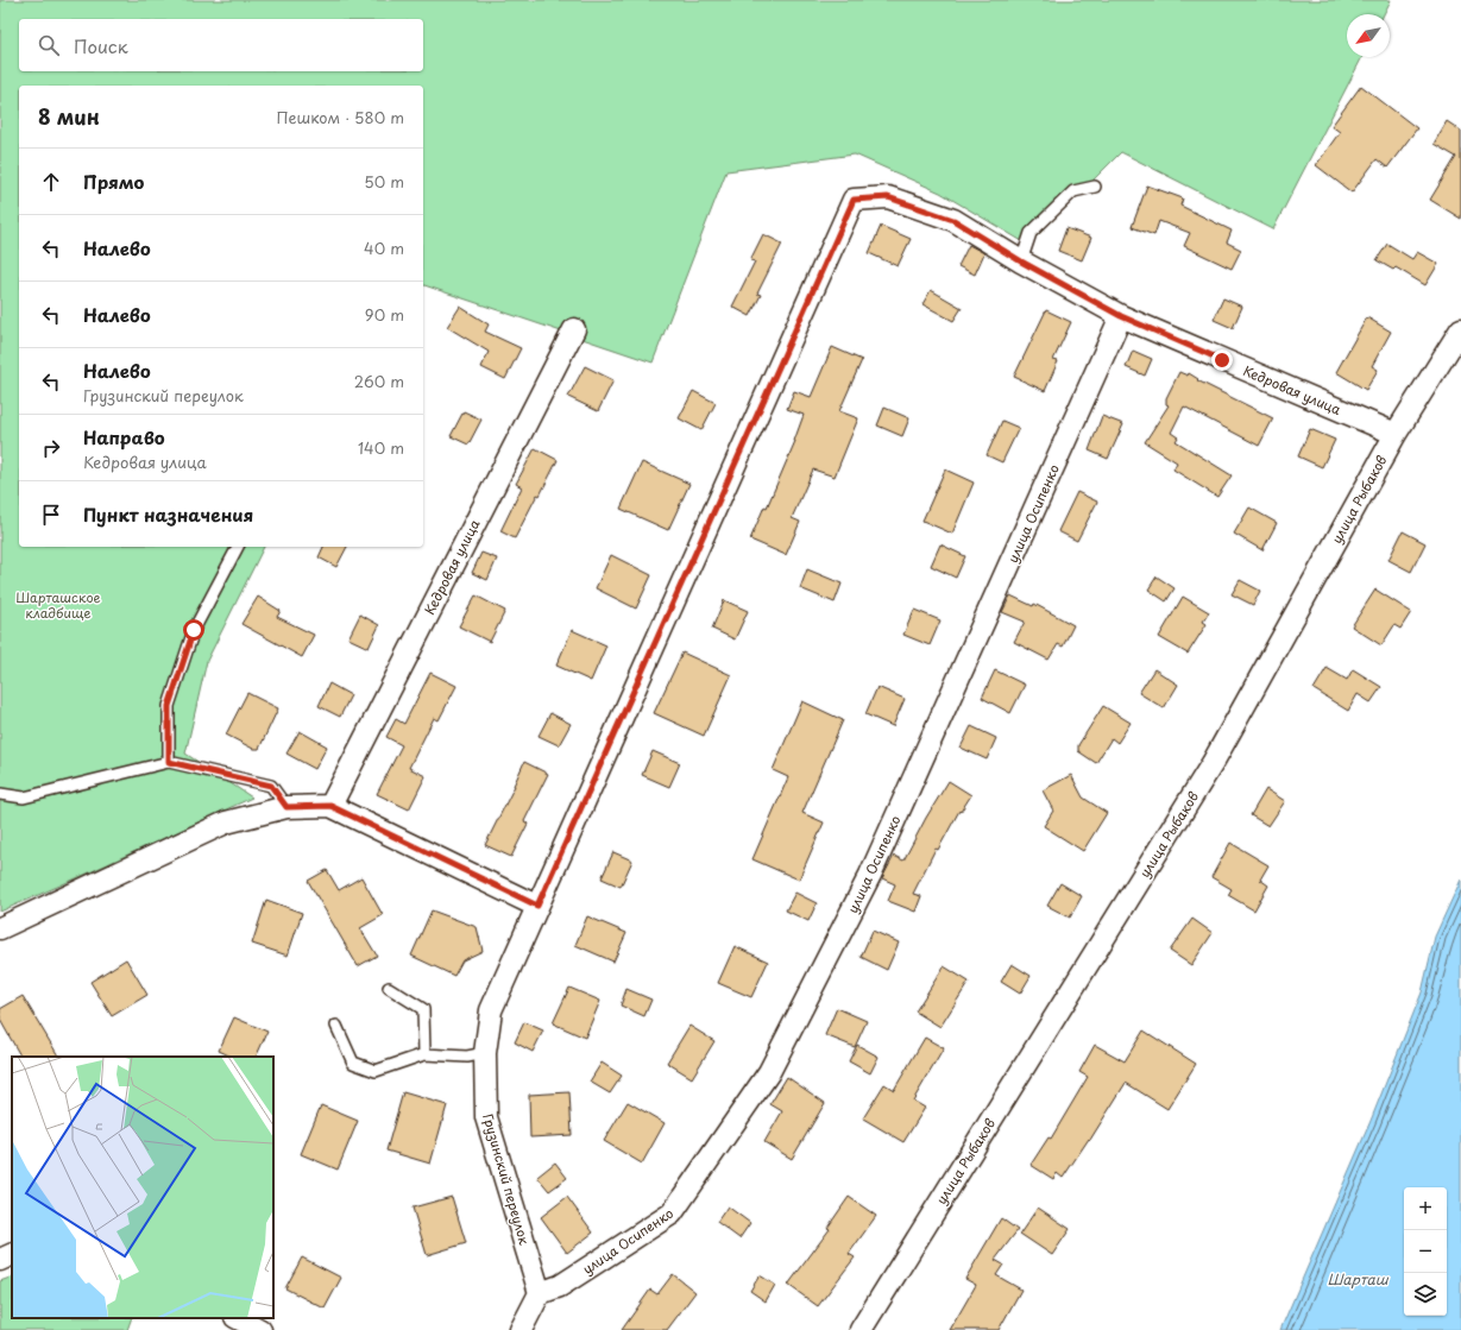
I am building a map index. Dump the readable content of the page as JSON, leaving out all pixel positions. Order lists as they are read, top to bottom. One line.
{"streets":{"street":["Кедровая улица","улица Рыбаков","улица Осипенко","Грузинский переулок"]},"crossings":[["Кедровая улица","улица Рыбаков"],["Кедровая улица","улица Осипенко"],["Кедровая улица","Грузинский переулок"],["улица Осипенко","Грузинский переулок"]],"water":["Шарташ"],"parks":["Шарташское кладбище"],"north":"bottom left","page":{"search":"Поиск","heading":["8 мин","Пешком · 580 m"],"list":[["Прямо","50 m"],["Налево","40 m"],["Налево","90 m"],["Налево","Грузинский переулок","260 m"],["Направо","Кедровая улица","140 m"],"Пункт назначения"],"map_buttons":["+","−"]}}
